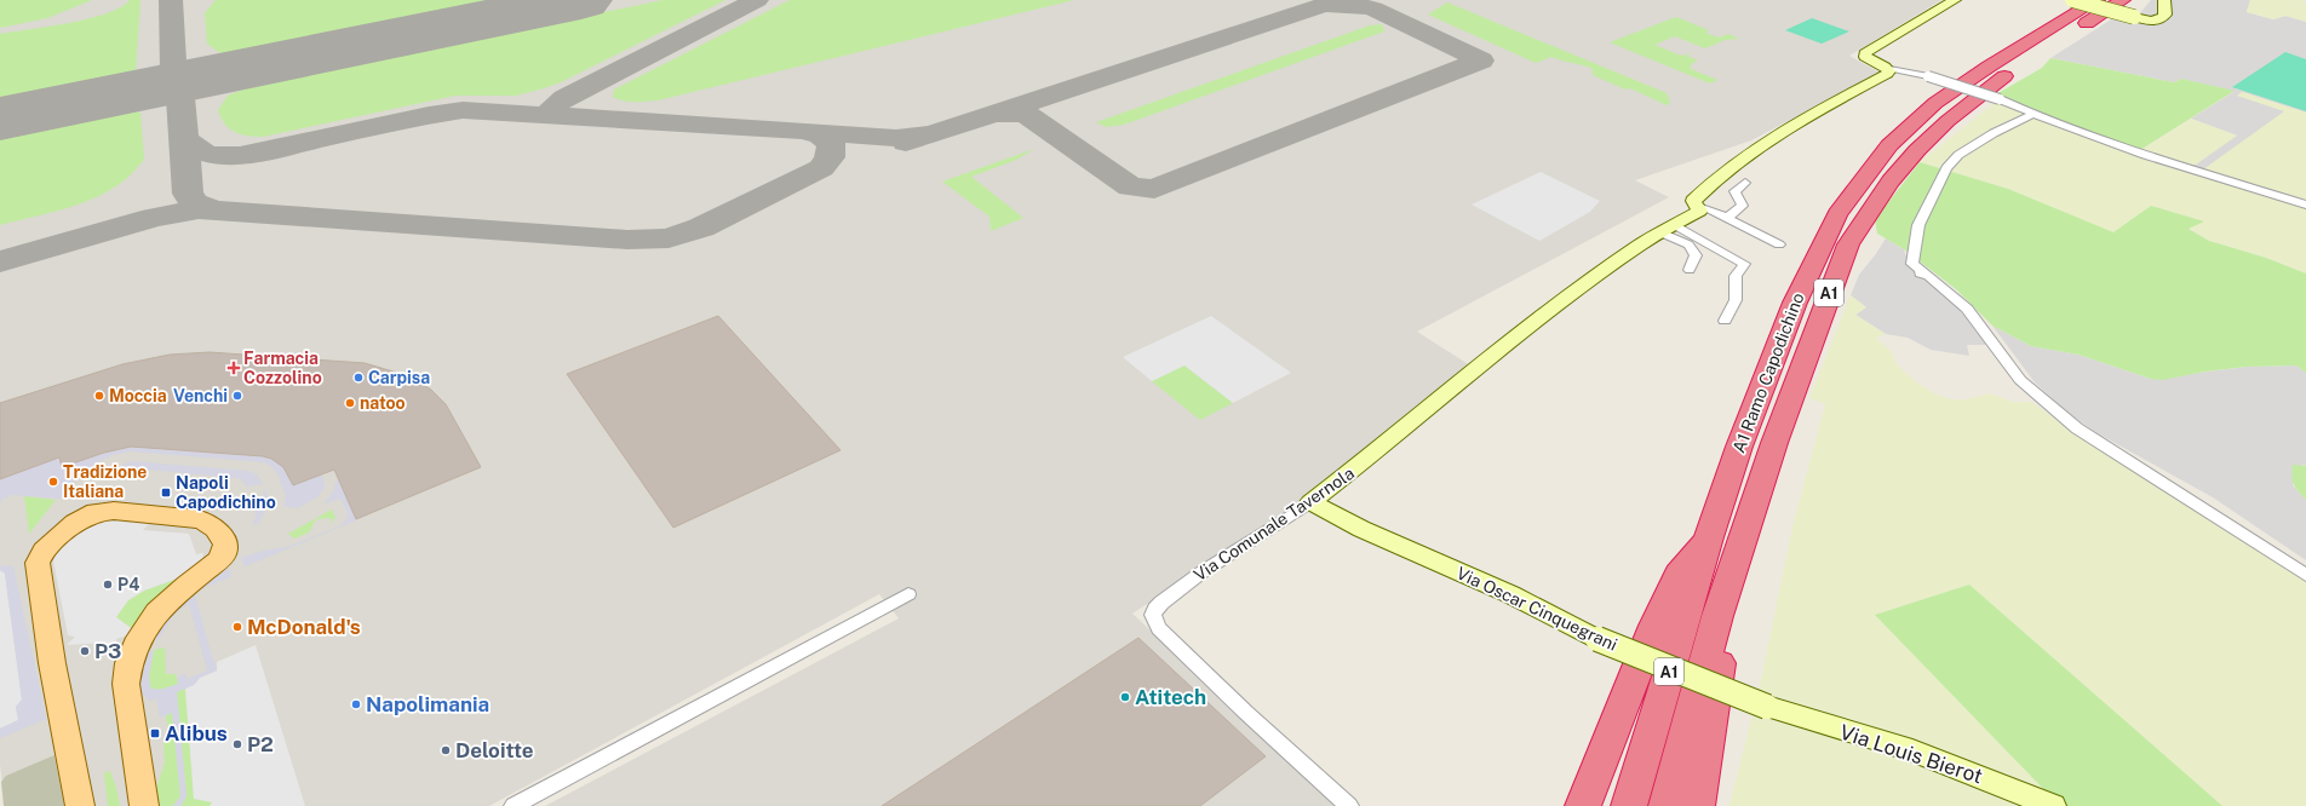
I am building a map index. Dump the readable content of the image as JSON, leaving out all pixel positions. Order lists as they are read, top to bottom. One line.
{"streets":{"highway":["A1","A1 Ramo Capodichino"],"street":["Via Comunale Tavernola","Via Oscar Cinquegrani","Via Louis Bierot"]},"crossings":[["Via Comunale Tavernola","Via Oscar Cinquegrani"],["Via Oscar Cinquegrani","Via Louis Bierot"]],"places":{"health":["Farmacia Cozzolino"],"other":["Carpisa","Moccia","Venchi","natoo","Tradizione Italiana","P4","McDonald's","P3","Atitech","Napolimania","P2","Deloitte"],"transit":["Napoli Capodichino","Alibus"]}}
